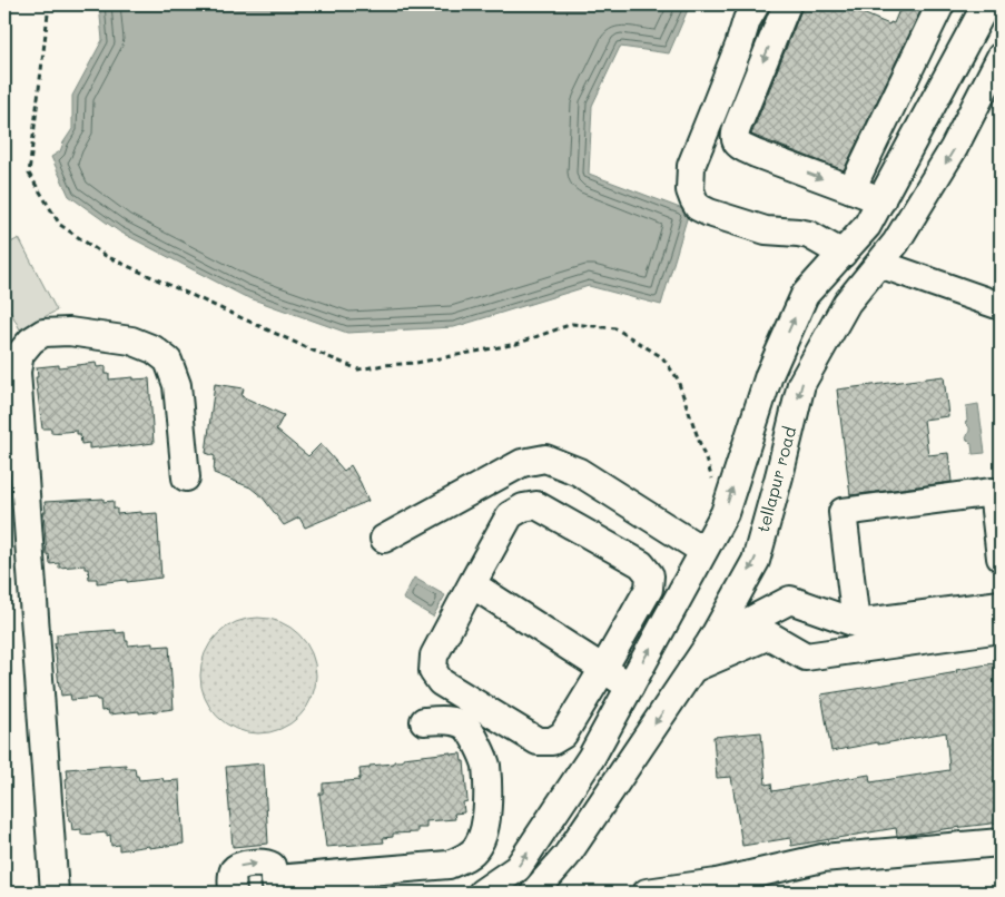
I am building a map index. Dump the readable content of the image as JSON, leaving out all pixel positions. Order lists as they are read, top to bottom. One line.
{"streets":{"street":["tellapur road"]}}
